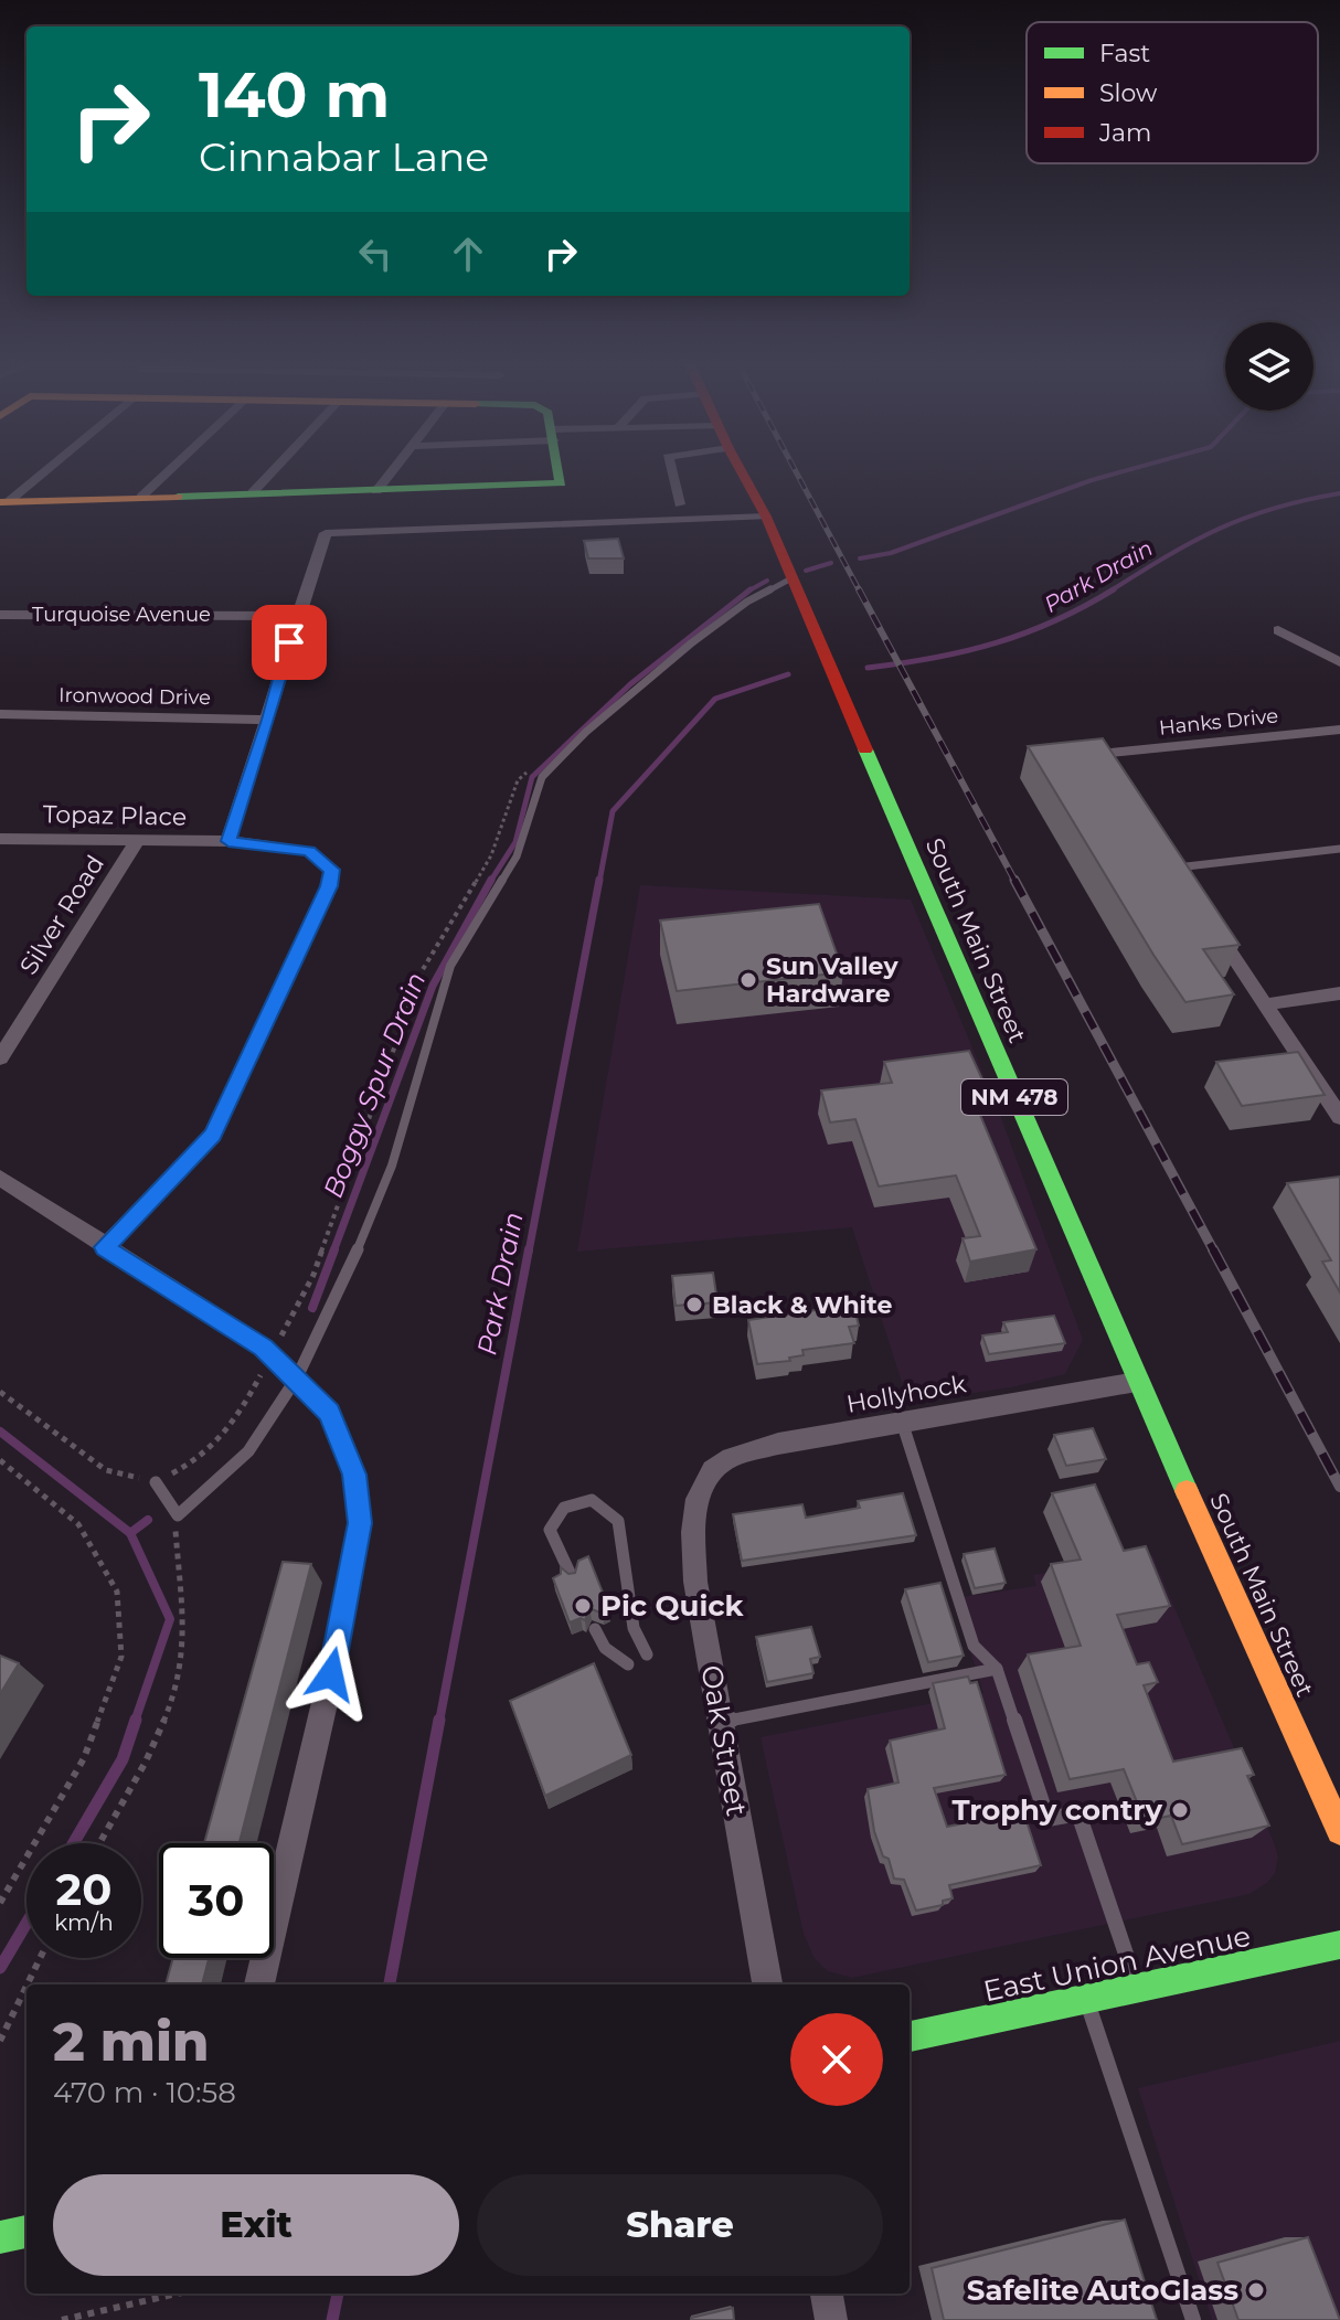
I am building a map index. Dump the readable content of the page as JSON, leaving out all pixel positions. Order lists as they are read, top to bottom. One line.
{"streets":{"main road":["South Main Street","NM 478","East Union Avenue"],"street":["Turquoise Avenue","Ironwood Drive","Hanks Drive","Topaz Place","Silver Road","Hollyhock","Oak Street"]},"crossings":[["Topaz Place","Silver Road"],["South Main Street","Hollyhock"],["Hollyhock","Oak Street"]],"water":["Park Drain","Boggy Spur Drain"],"places":["Sun Valley Hardware","Black & White","Pic Quick","Trophy contry","Safelite AutoGlass"],"legend":["Fast","Slow","Jam"],"page":{"turn":["140 m","Cinnabar Lane"],"speed":"20 km/h","limit":"30","heading":["2 min","470 m · 10:58"],"buttons":["Exit","Share"]}}
